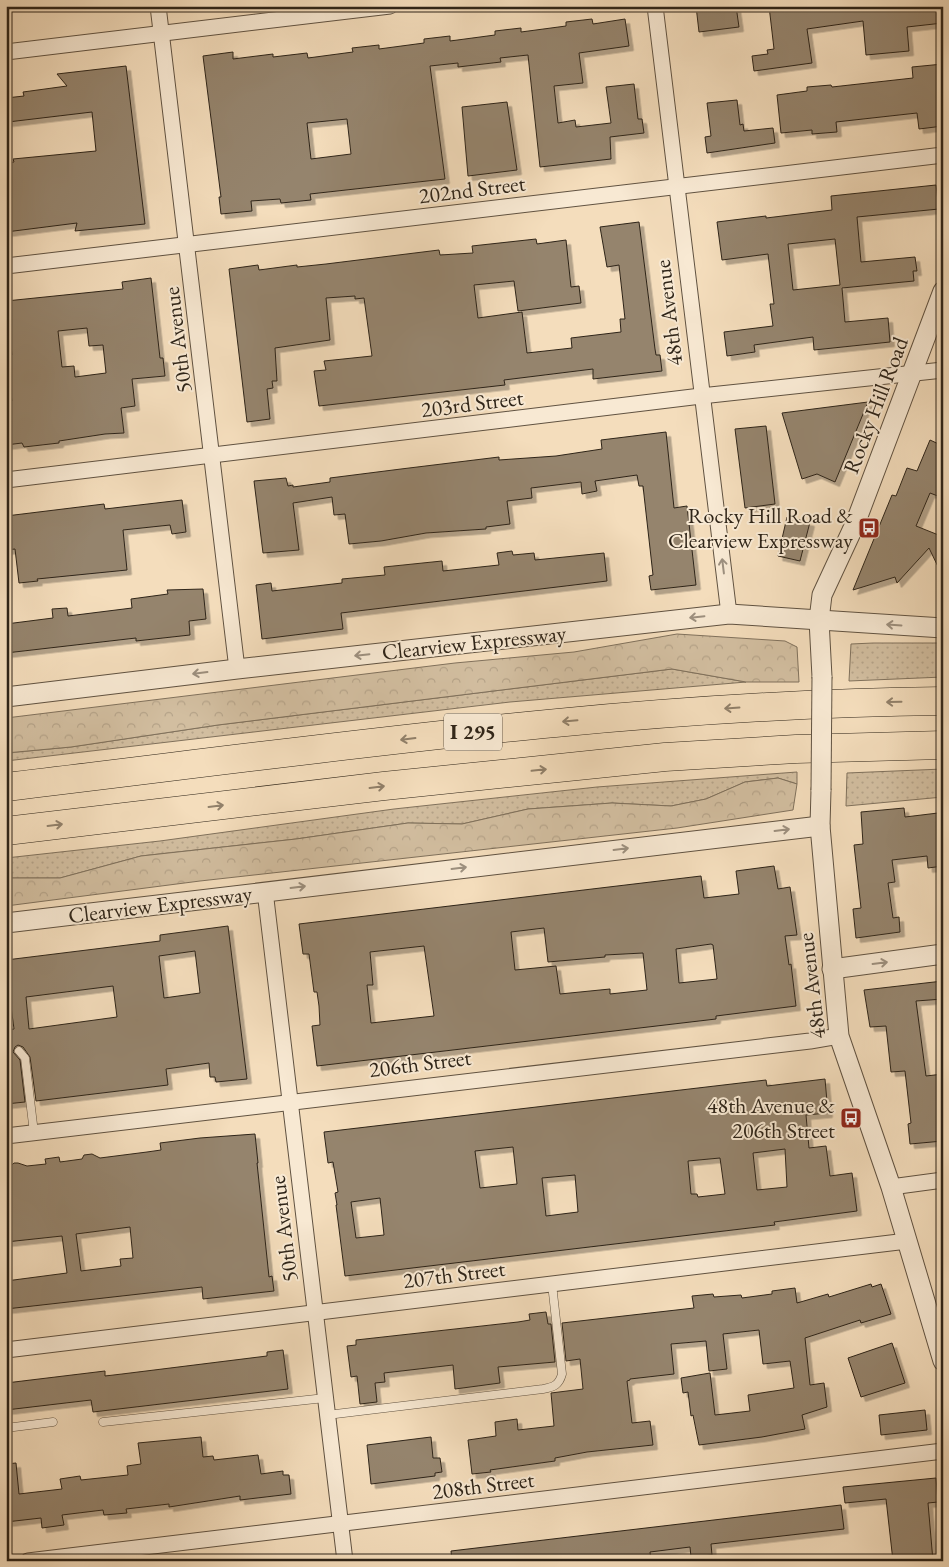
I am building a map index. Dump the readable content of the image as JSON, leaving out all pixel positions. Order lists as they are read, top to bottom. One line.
{"streets":{"highway":["I 295"],"street":["202nd Street","48th Avenue","50th Avenue","203rd Street","Rocky Hill Road","Clearview Expressway","206th Street","207th Street","208th Street"]},"crossings":[["202nd Street","48th Avenue"],["202nd Street","50th Avenue"],["48th Avenue","203rd Street"],["48th Avenue","Rocky Hill Road"],["48th Avenue","Clearview Expressway"],["48th Avenue","206th Street"],["48th Avenue","207th Street"],["50th Avenue","203rd Street"],["50th Avenue","Clearview Expressway"],["50th Avenue","206th Street"],["50th Avenue","207th Street"],["50th Avenue","208th Street"],["203rd Street","Rocky Hill Road"],["Rocky Hill Road","Clearview Expressway"]],"places":{"bus stop":["Rocky Hill Road & Clearview Expressway","48th Avenue & 206th Street"]}}
